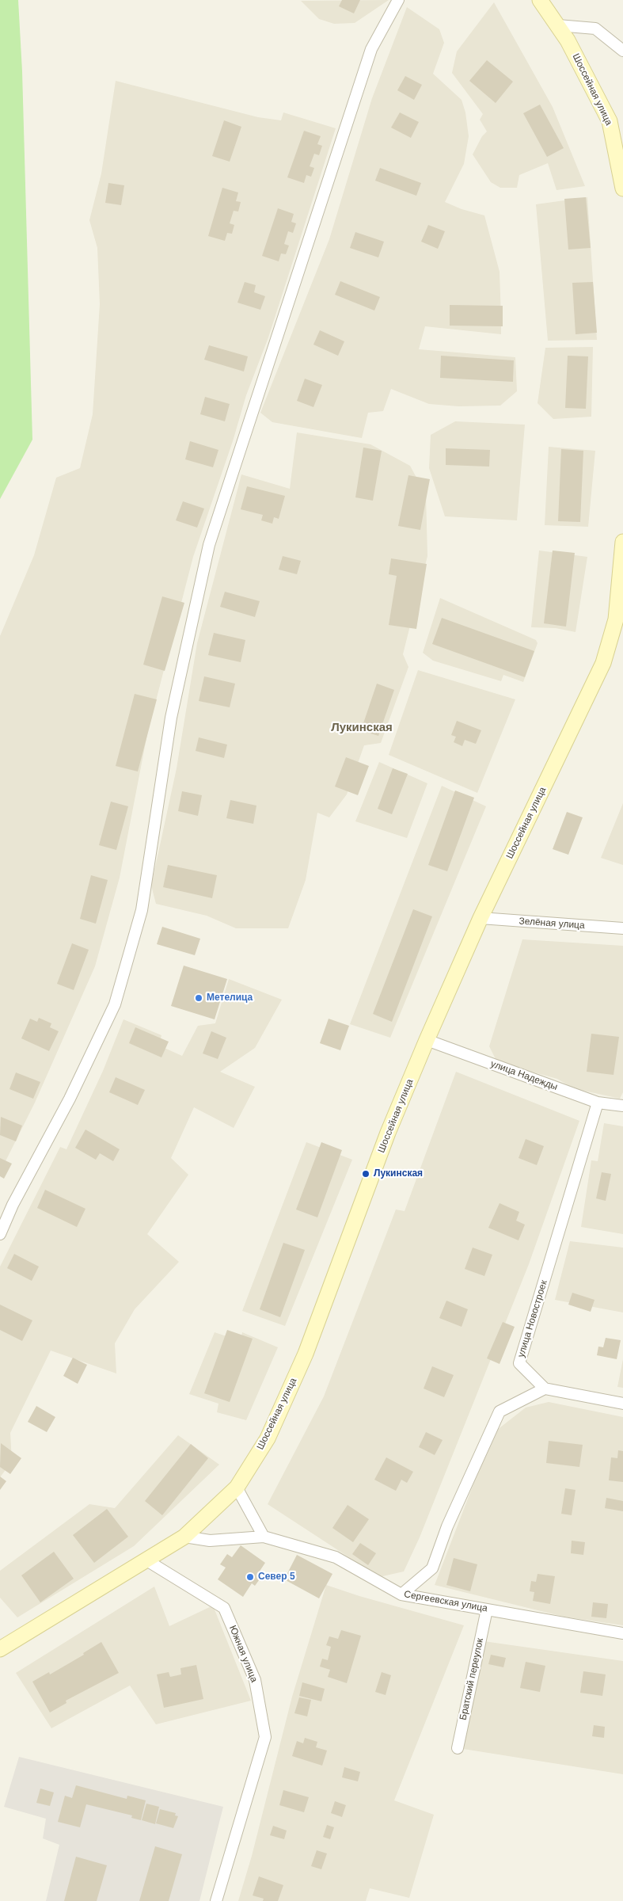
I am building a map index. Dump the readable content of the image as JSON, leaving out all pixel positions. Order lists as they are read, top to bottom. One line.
{"streets":{"main road":["Шоссейная улица"],"street":["Зелёная улица","улица Надежды","улица Новостроек","Сергеевская улица","Южная улица","Братский переулок"]},"crossings":[["Шоссейная улица","Зелёная улица"],["Шоссейная улица","улица Надежды"],["Шоссейная улица","Южная улица"],["улица Надежды","улица Новостроек"],["Сергеевская улица","Братский переулок"]],"districts":["Лукинская"],"places":["Метелица","Лукинская","Север 5"]}
